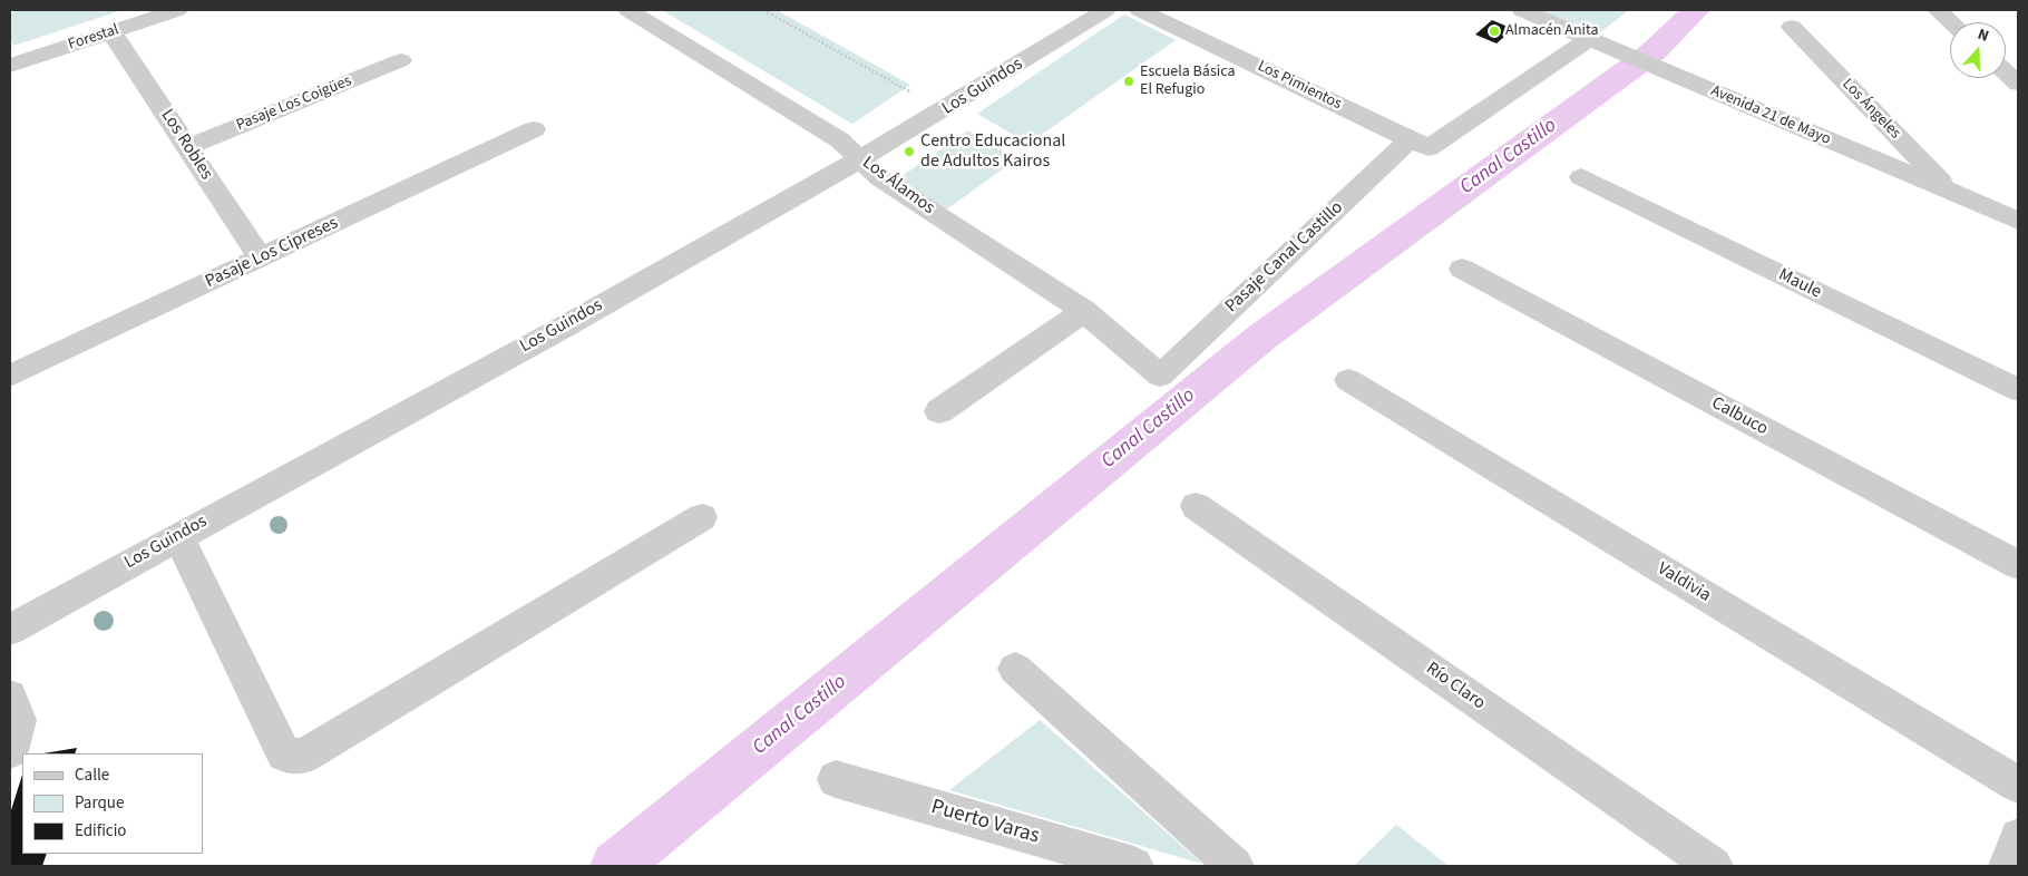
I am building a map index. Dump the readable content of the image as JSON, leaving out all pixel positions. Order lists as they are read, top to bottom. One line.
{"streets":{"street":["Forestal","Los Pimientos","Los Guindos","Pasaje Los Coigües","Los Ángeles","Avenida 21 de Mayo","Los Robles","Los Álamos","Pasaje Los Cipreses","Pasaje Canal Castillo","Maule","Calbuco","Valdivia","Río Claro","Puerto Varas"]},"crossings":[["Forestal","Los Robles"],["Los Pimientos","Pasaje Canal Castillo"],["Los Guindos","Los Álamos"],["Pasaje Los Coigües","Los Robles"],["Los Ángeles","Avenida 21 de Mayo"],["Avenida 21 de Mayo","Pasaje Canal Castillo"],["Los Robles","Pasaje Los Cipreses"],["Los Álamos","Pasaje Canal Castillo"]],"water":["Canal Castillo"],"places":["Almacén Anita","Escuela Básica El Refugio","Centro Educacional de Adultos Kairos"],"legend":["Calle","Parque","Edificio"],"north":"top"}
